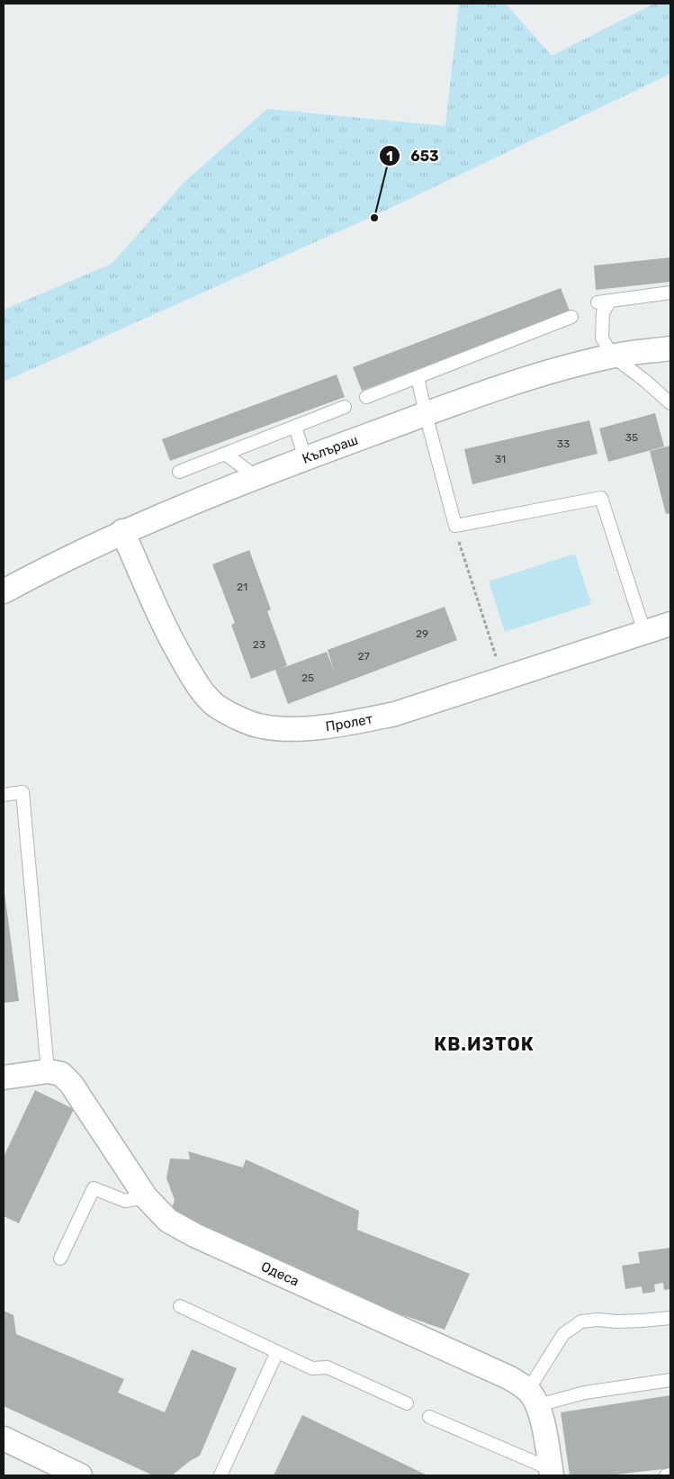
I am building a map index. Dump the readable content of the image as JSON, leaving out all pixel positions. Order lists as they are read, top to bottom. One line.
{"streets":{"street":["Кълъраш","Пролет","Одеса"]},"crossings":[["Кълъраш","Пролет"]],"districts":["КВ.ИЗТОК"],"places":["653"],"house_numbers":["35","33","31","21","29","23","27","25"]}
